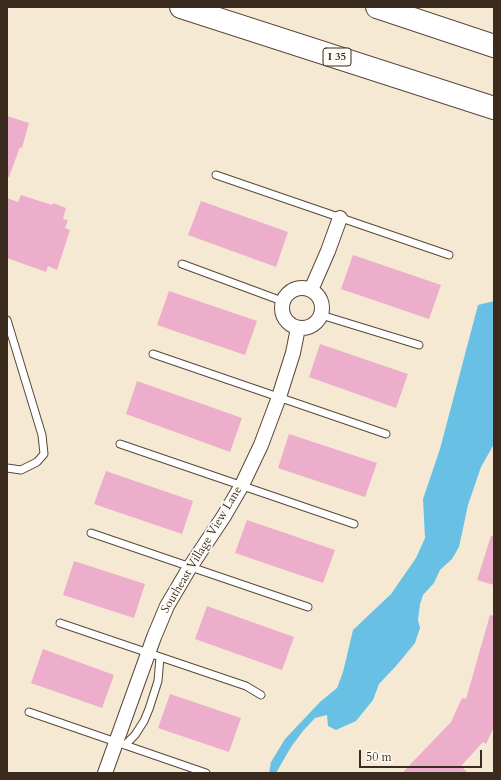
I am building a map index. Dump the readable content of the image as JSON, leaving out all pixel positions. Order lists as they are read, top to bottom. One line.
{"streets":{"highway":["I 35"],"street":["Southeast Village View Lane"]},"scale_bar":"50 m"}
